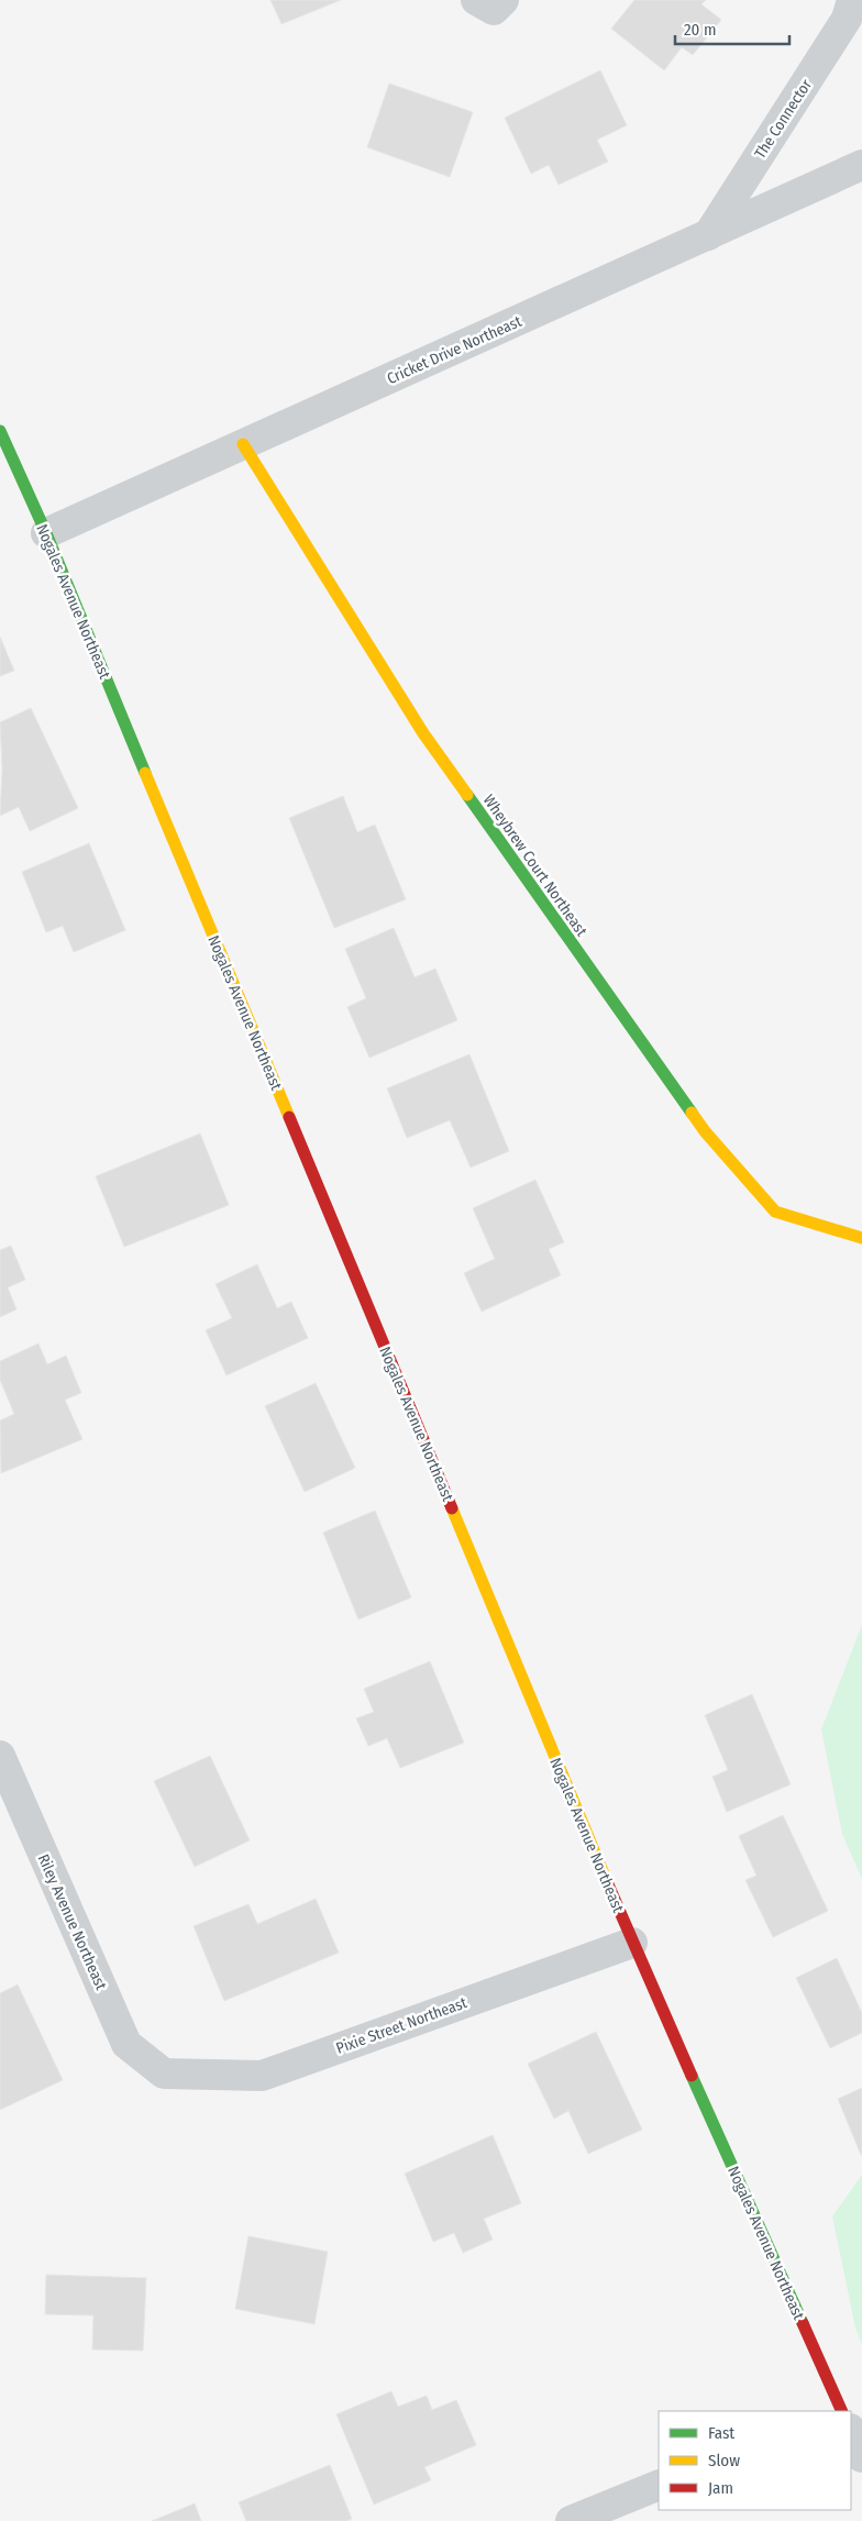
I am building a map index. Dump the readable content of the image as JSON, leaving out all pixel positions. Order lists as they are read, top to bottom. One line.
{"streets":{"street":["The Connector","Cricket Drive Northeast","Nogales Avenue Northeast","Wheybrew Court Northeast","Riley Avenue Northeast","Pixie Street Northeast"]},"crossings":[["The Connector","Cricket Drive Northeast"],["Cricket Drive Northeast","Nogales Avenue Northeast"],["Cricket Drive Northeast","Wheybrew Court Northeast"],["Nogales Avenue Northeast","Pixie Street Northeast"],["Riley Avenue Northeast","Pixie Street Northeast"]],"legend":["Fast","Slow","Jam"],"scale_bar":"20 m"}
